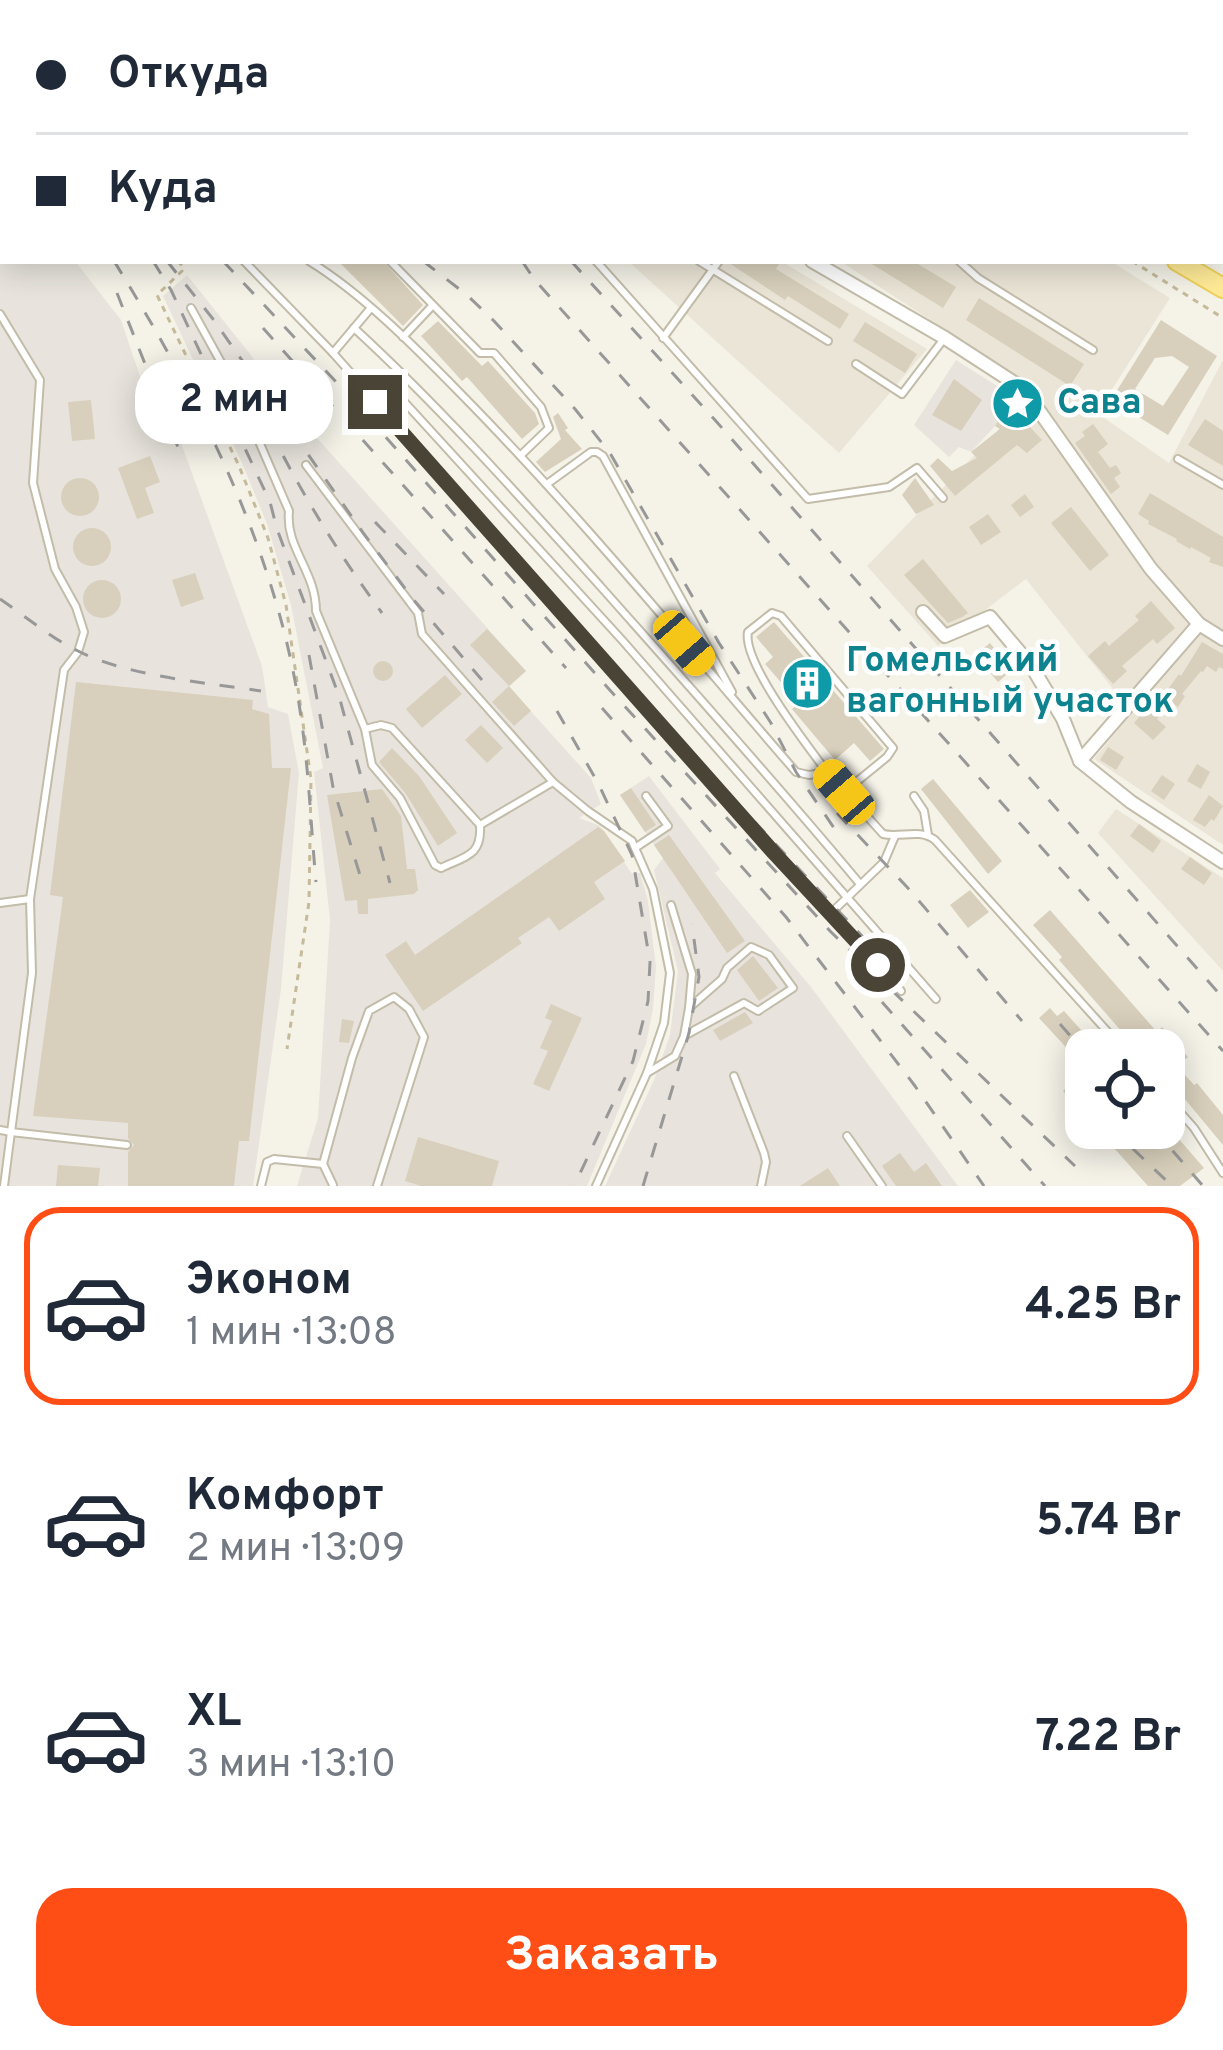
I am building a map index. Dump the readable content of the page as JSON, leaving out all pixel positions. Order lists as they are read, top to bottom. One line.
{"places":{"place":["Сава"],"building":["Гомельский вагонный участок"]},"page":{"banner":["Откуда","Куда"],"bubble":"2 мин","list":[{"name":"Эконом","note":"1 мин · 13:08","value":"4.25 Br"},{"name":"Комфорт","note":"2 мин · 13:09","value":"5.74 Br"},{"name":"XL","note":"3 мин · 13:10","value":"7.22 Br"}],"buttons":"Заказать"}}
